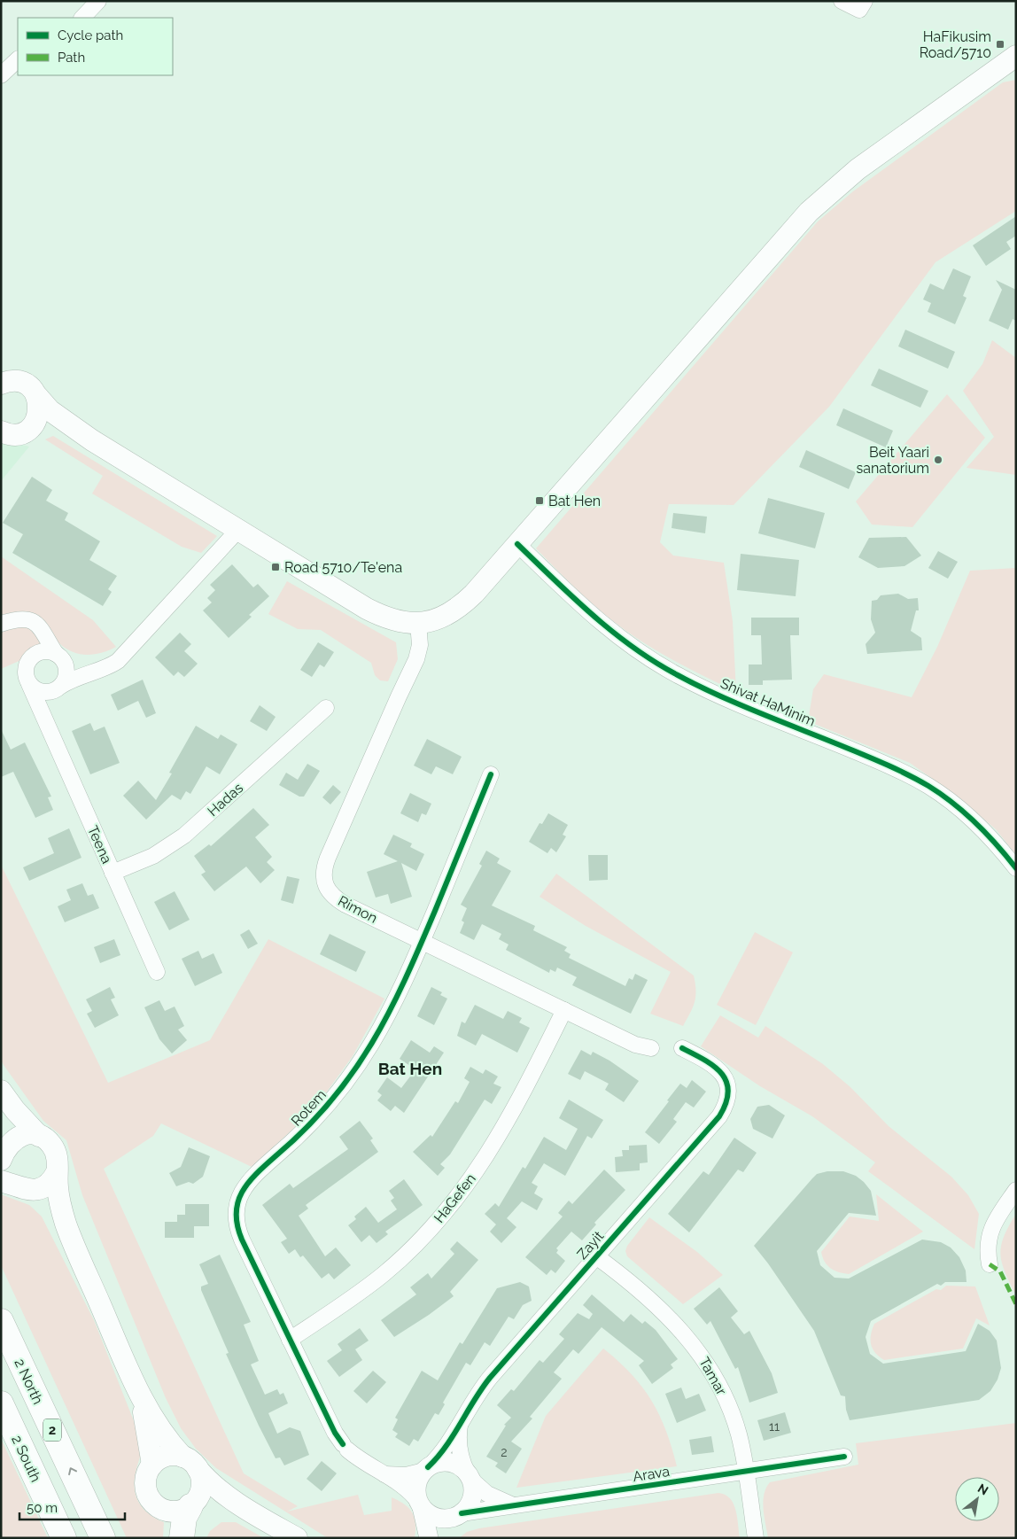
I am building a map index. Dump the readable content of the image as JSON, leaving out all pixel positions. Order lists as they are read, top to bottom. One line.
{"streets":{"highway":["2 North","2","2 South"],"street":["Shivat HaMinim","Hadas","Teena","Rimon","Rotem","HaGefen","Zayit","Tamar","Arava"]},"crossings":[["Hadas","Teena"],["Rimon","Rotem"],["Rimon","HaGefen"],["Rotem","HaGefen"],["Rotem","Zayit"],["Rotem","Arava"],["Zayit","Tamar"],["Zayit","Arava"],["Tamar","Arava"]],"one_way":["2 North"],"districts":["Bat Hen"],"places":{"transit":["HaFikusim Road/5710","Bat Hen","Road 5710/Te'ena"],"other":["Beit Yaari sanatorium"]},"house_numbers":["11","2"],"legend":["Cycle path","Path"],"scale_bar":"50 m","north":"top right"}
